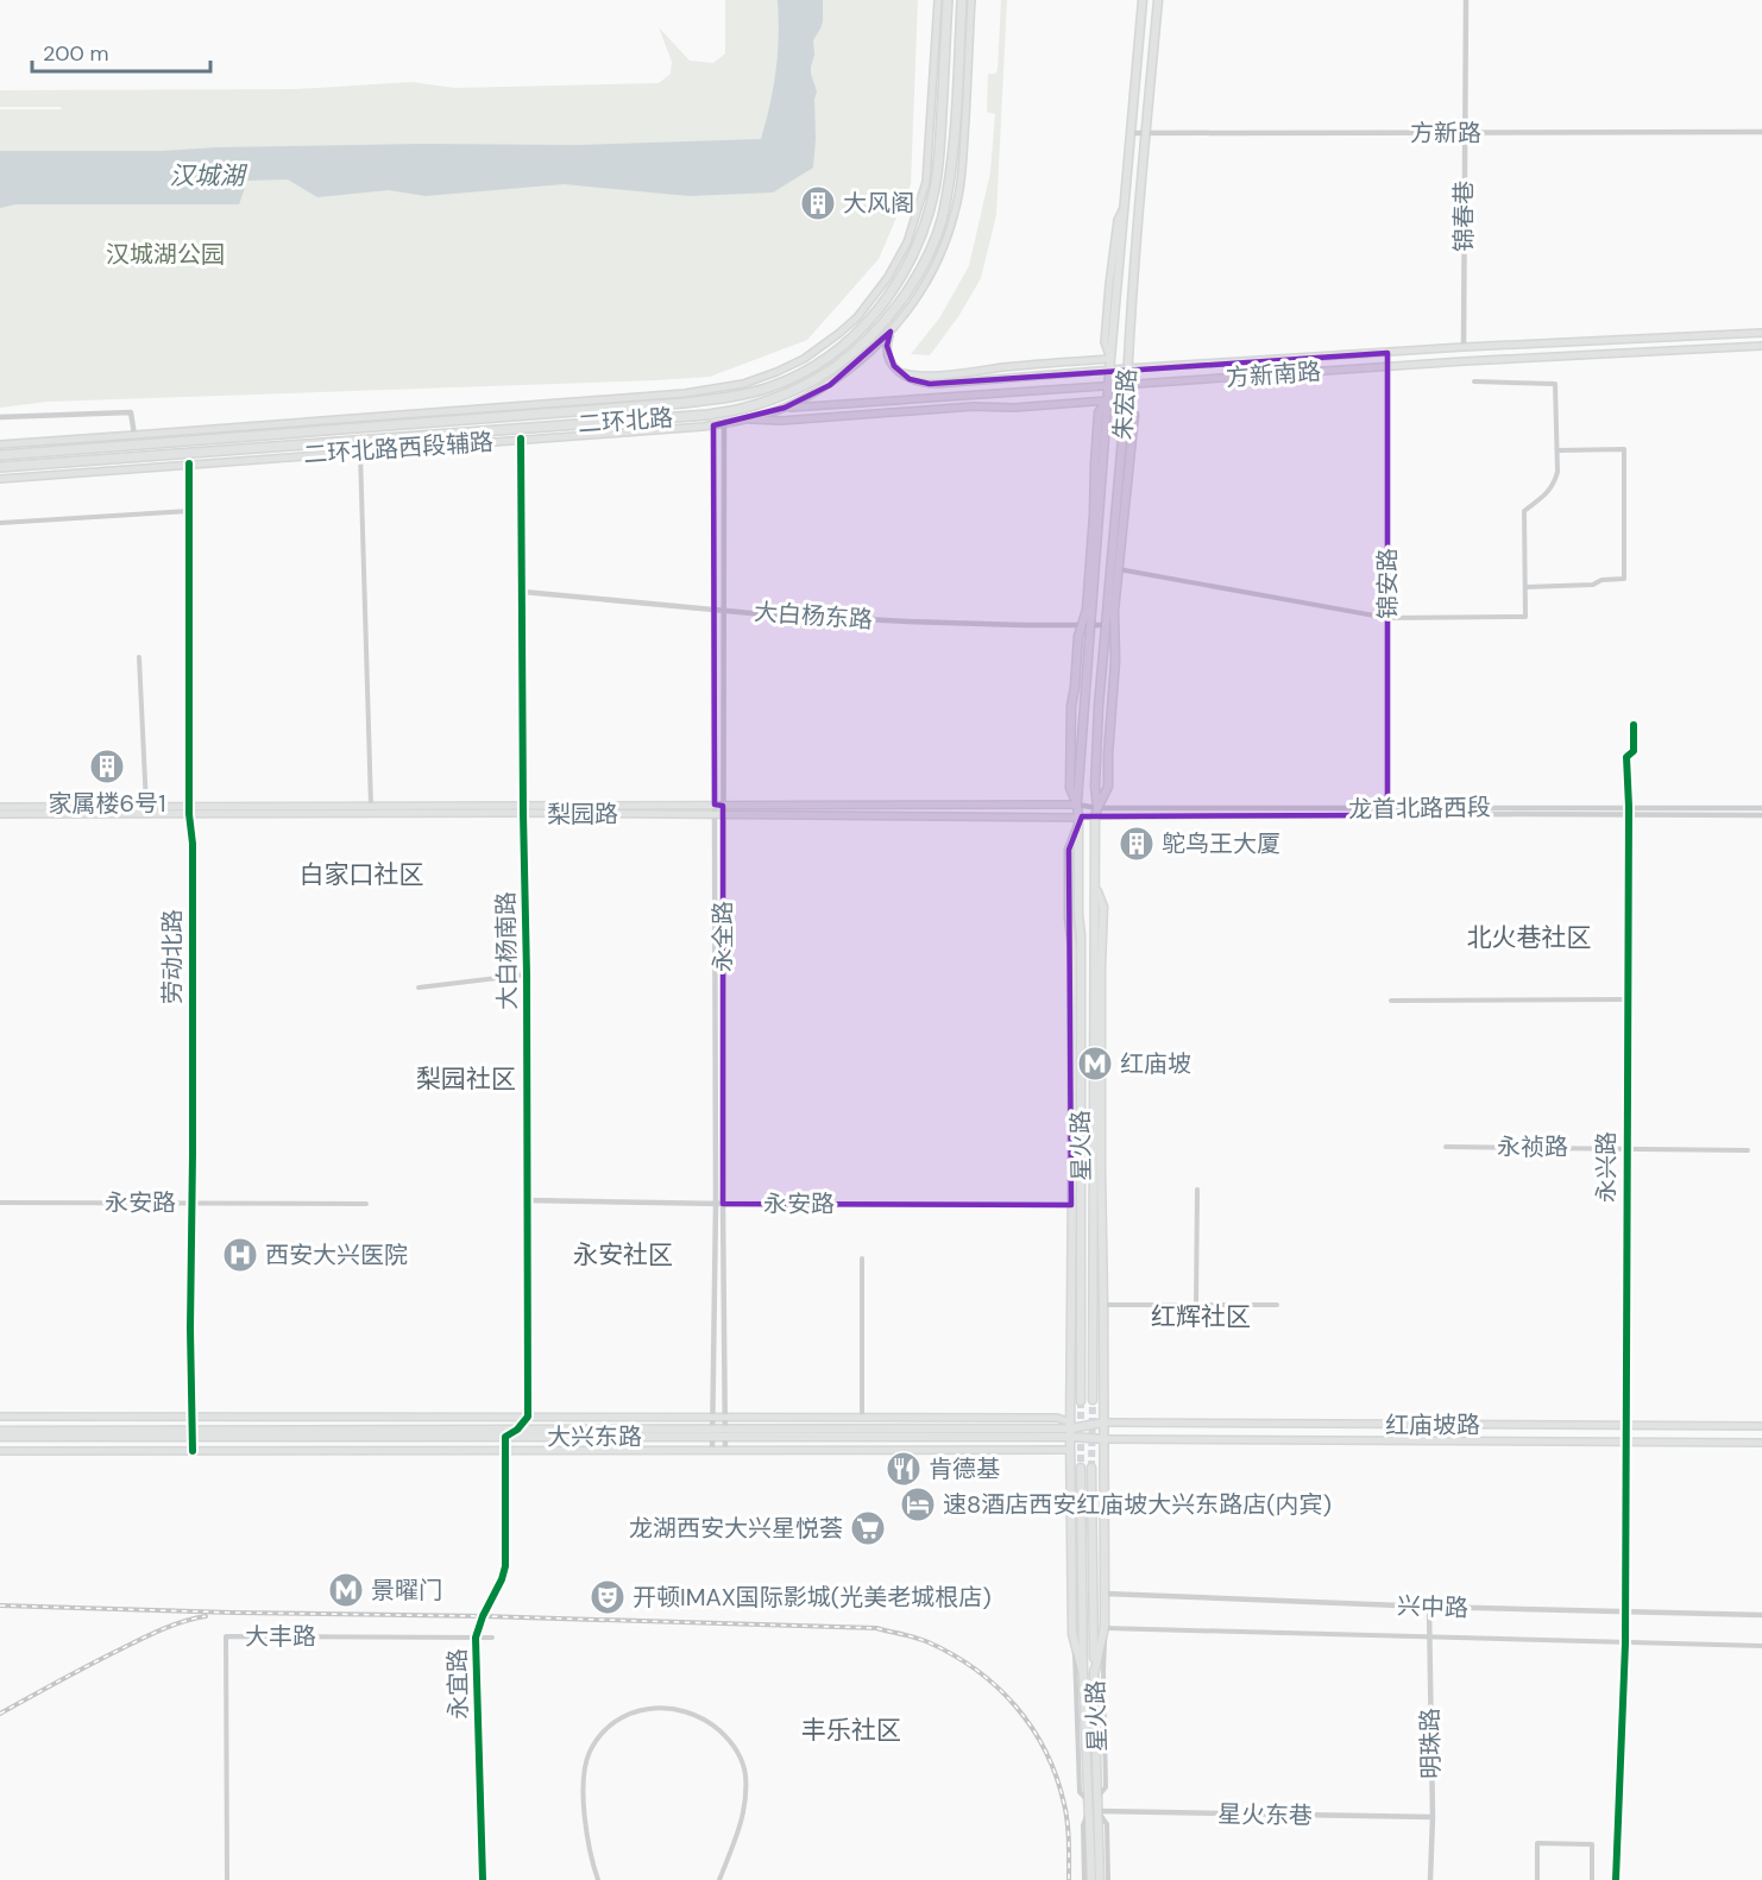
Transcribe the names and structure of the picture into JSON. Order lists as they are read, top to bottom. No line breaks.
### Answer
{"streets":{"highway":["二环北路"],"main road":["方新南路","朱宏路","二环北路西段辅路","梨园路","星火路","红庙坡路","大兴东路"],"street":["方新路","锦春巷","锦安路","大白杨东路","龙首北路西段","永全路","大白杨南路","劳动北路","永祯路","永兴路","永安路","兴中路","大丰路","永宜路","明珠路","星火东巷"]},"crossings":[["方新路","锦春巷"],["方新路","朱宏路"],["锦春巷","方新南路"],["方新南路","朱宏路"],["方新南路","二环北路西段辅路"],["方新南路","锦安路"],["朱宏路","大白杨东路"],["朱宏路","龙首北路西段"],["朱宏路","梨园路"],["朱宏路","星火路"],["二环北路西段辅路","永全路"],["二环北路西段辅路","大白杨南路"],["二环北路西段辅路","劳动北路"],["锦安路","龙首北路西段"],["大白杨东路","永全路"],["大白杨东路","大白杨南路"],["龙首北路西段","梨园路"],["龙首北路西段","星火路"],["龙首北路西段","永兴路"],["梨园路","永全路"],["梨园路","大白杨南路"],["梨园路","劳动北路"],["梨园路","星火路"],["永全路","永安路"],["永全路","大兴东路"],["大白杨南路","永安路"],["劳动北路","永安路"],["劳动北路","大兴东路"],["星火路","星火东巷"],["永祯路","永兴路"],["永兴路","红庙坡路"],["永兴路","兴中路"],["红庙坡路","大兴东路"],["兴中路","明珠路"],["大丰路","永宜路"],["明珠路","星火东巷"]],"districts":["白家口社区","北火巷社区","梨园社区","永安社区","红辉社区","丰乐社区"],"water":["汉城湖"],"parks":["汉城湖公园"],"places":{"building":["大风阁","家属楼6号1","鸵鸟王大厦"],"metro station":["红庙坡","景曜门"],"hospital":["西安大兴医院"],"restaurant":["肯德基"],"hotel":["速8酒店西安红庙坡大兴东路店(内宾)"],"supermarket":["龙湖西安大兴星悦荟"],"theatre":["开顿IMAX国际影城(光美老城根店)"]},"scale_bar":"200 m"}
